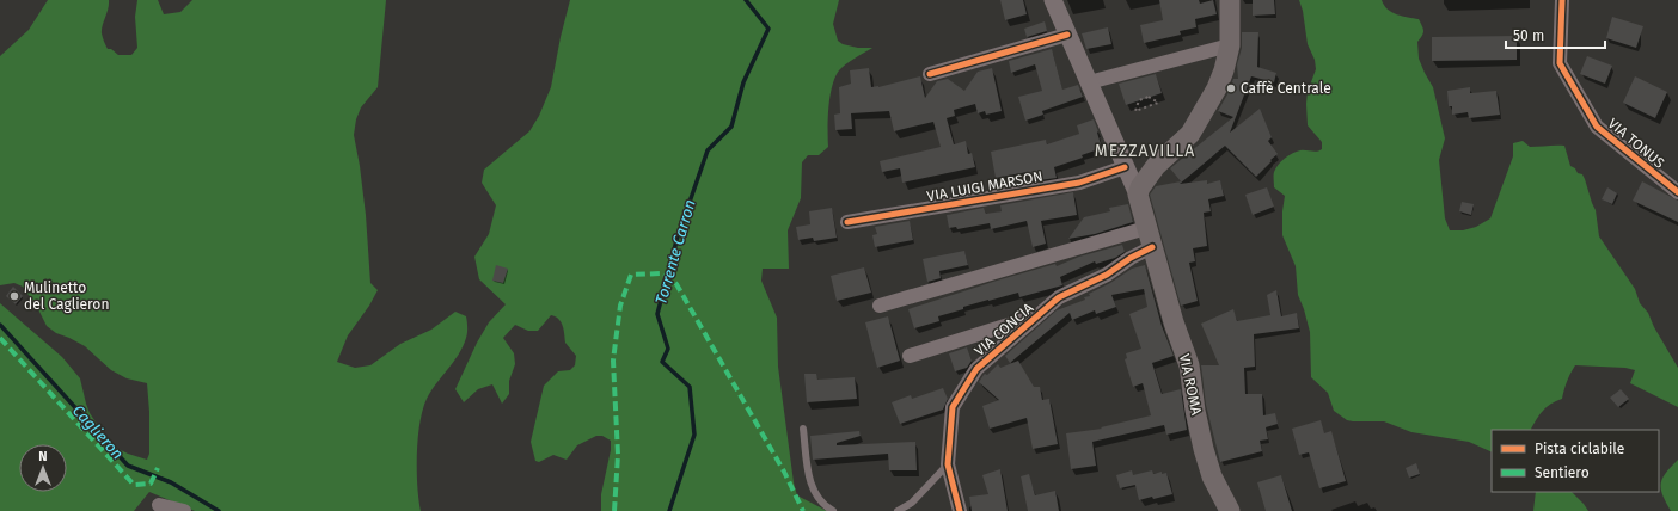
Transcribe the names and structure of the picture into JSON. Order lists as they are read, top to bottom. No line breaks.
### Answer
{"streets":{"main road":["VIA ROMA"],"street":["VIA TONUS","VIA LUIGI MARSON","VIA CONCIA"]},"crossings":[["VIA CONCIA","VIA ROMA"]],"districts":["MEZZAVILLA"],"water":["Torrente Carron","Caglieron"],"places":["Caffè Centrale","Mulinetto del Caglieron"],"legend":["Pista ciclabile","Sentiero"],"scale_bar":"50 m","north":"top"}
